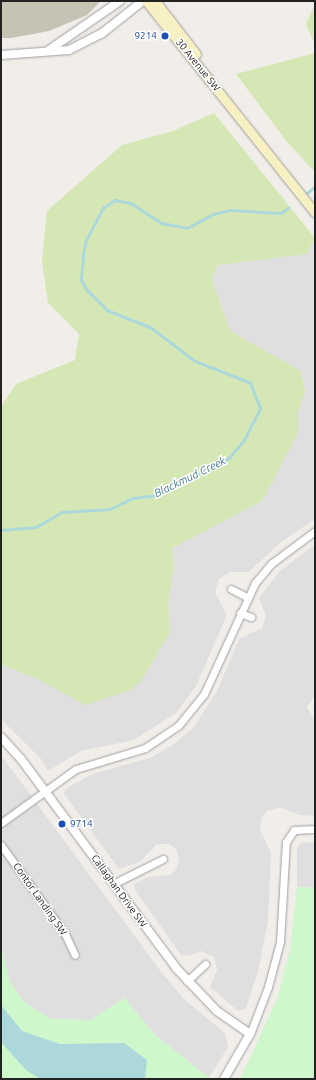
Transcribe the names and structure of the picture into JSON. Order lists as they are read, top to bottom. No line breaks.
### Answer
{"streets":{"main road":["30 Avenue SW"],"street":["Callaghan Drive SW","Contor Landing SW"]},"water":["Blackmud Creek"],"places":["9214","9714"]}
